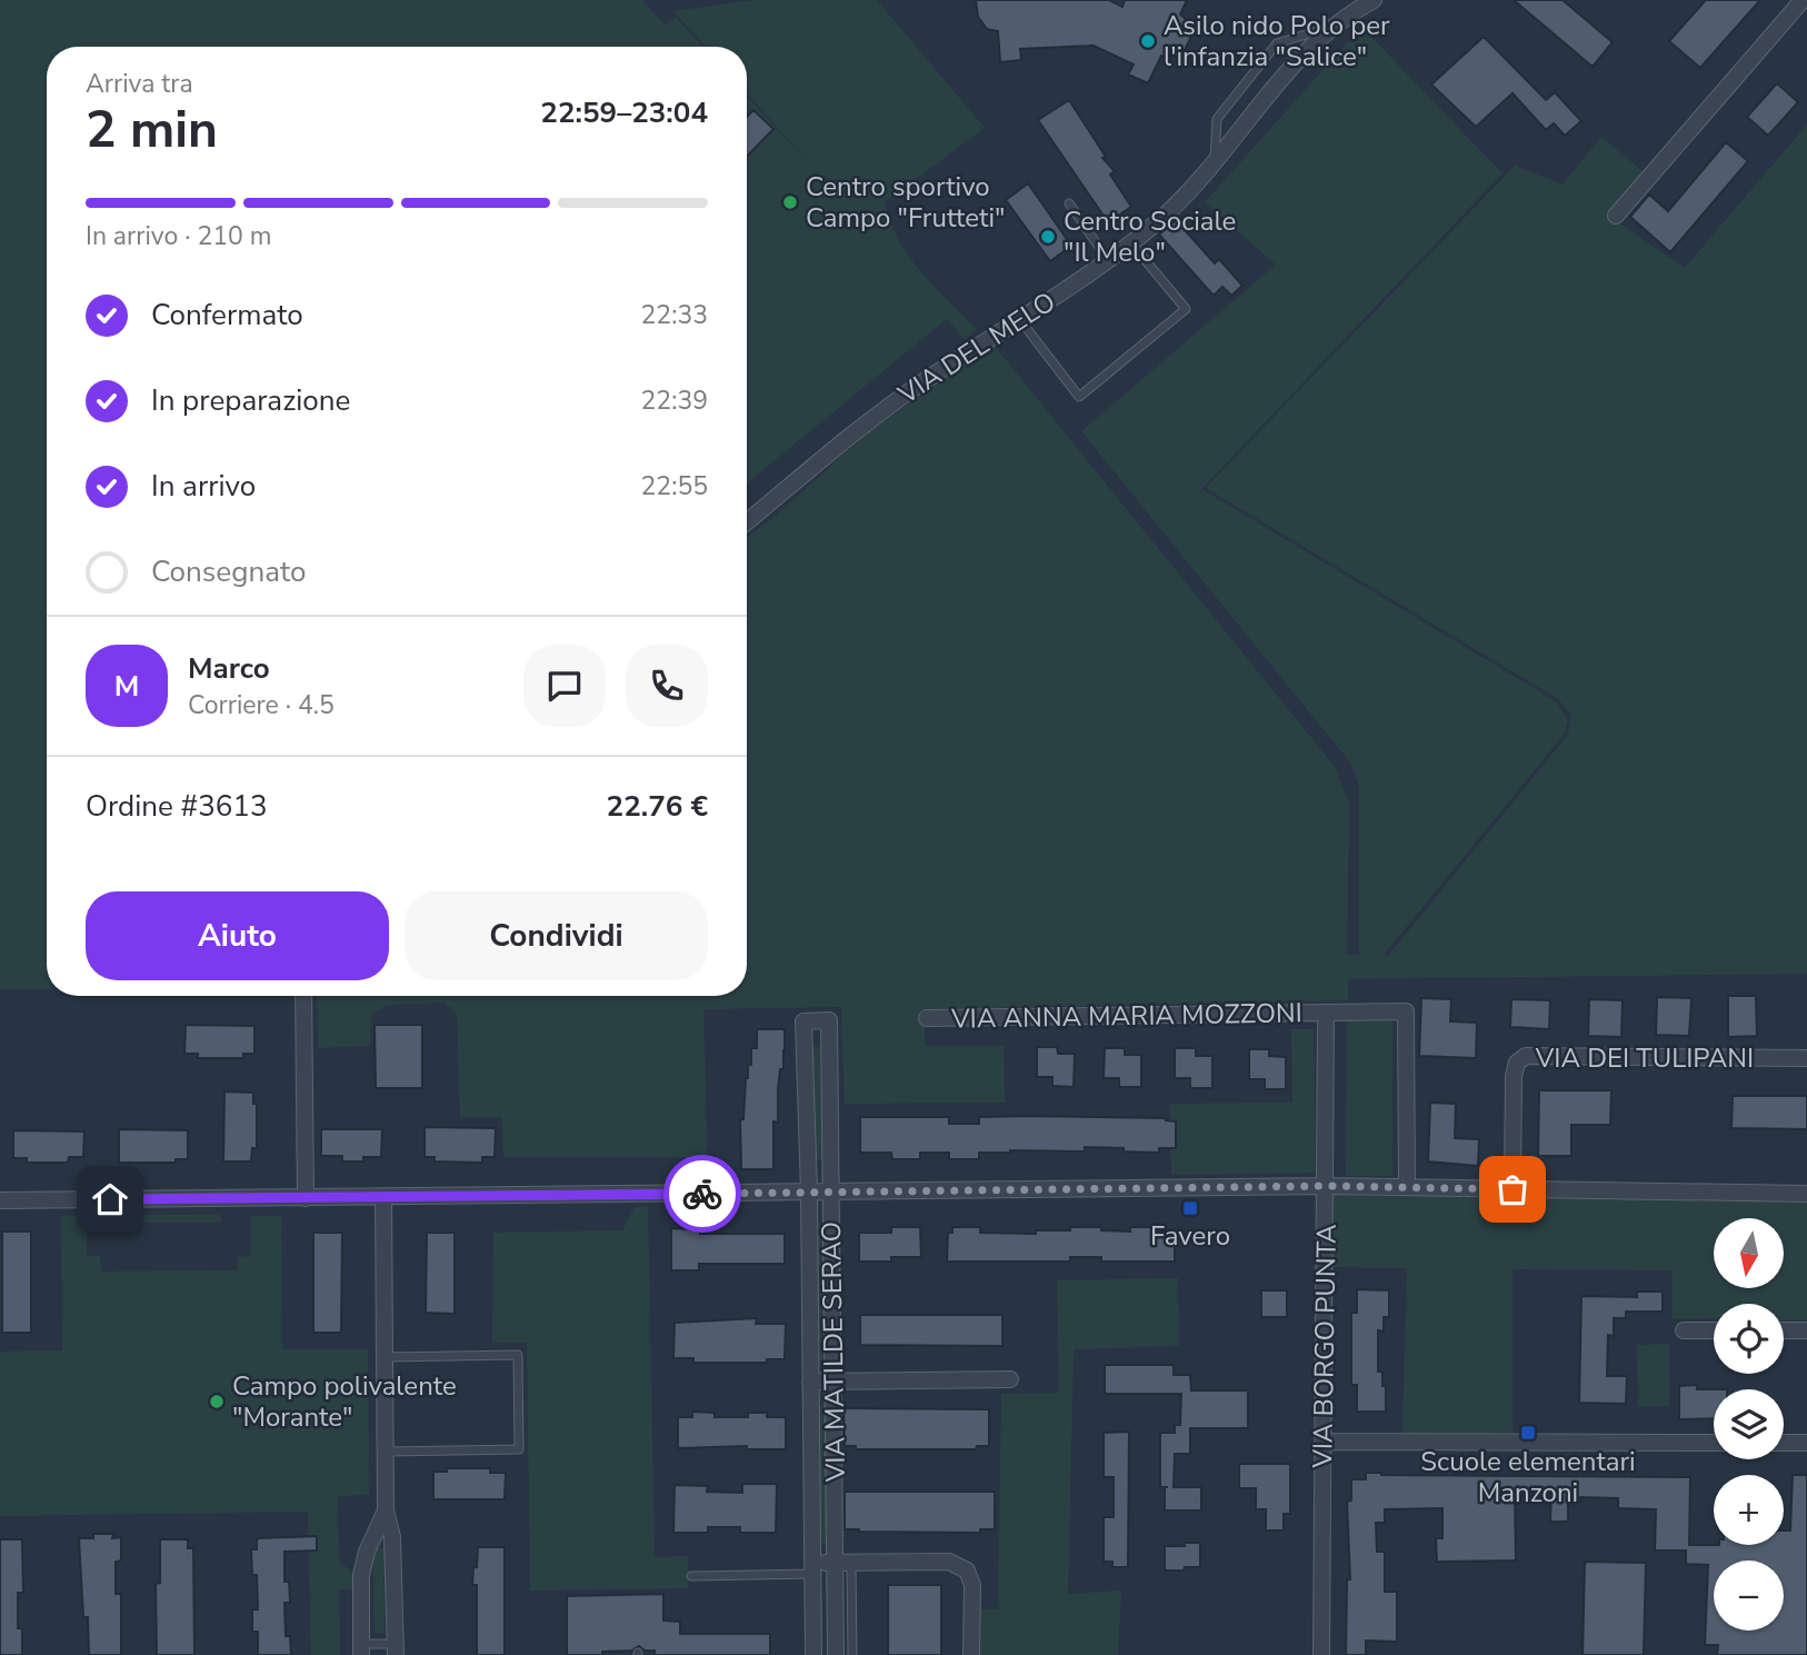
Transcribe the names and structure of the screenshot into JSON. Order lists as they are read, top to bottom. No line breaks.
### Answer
{"streets":{"street":["VIA DEL MELO","VIA ANNA MARIA MOZZONI","VIA DEI TULIPANI","VIA BORGO PUNTA","VIA MATILDE SERAO"]},"crossings":[["VIA ANNA MARIA MOZZONI","VIA BORGO PUNTA"]],"places":{"other":["Asilo nido Polo per l'infanzia \"Salice\"","Centro sportivo Campo \"Frutteti\"","Centro Sociale \"Il Melo\"","Campo polivalente \"Morante\""],"transit":["Favero","Scuole elementari Manzoni"]},"north":"bottom","page":{"heading":["2 min","Arriva tra","22:59–23:04"],"panel":["Marco","Corriere · 4.5","Ordine #3613","22.76 €"],"bar":"In arrivo · 210 m","list":[["Confermato","22:33"],["In preparazione","22:39"],["In arrivo","22:55"],"Consegnato"],"round":"M","buttons":["Aiuto","Condividi"],"map_buttons":["+","−"]}}
